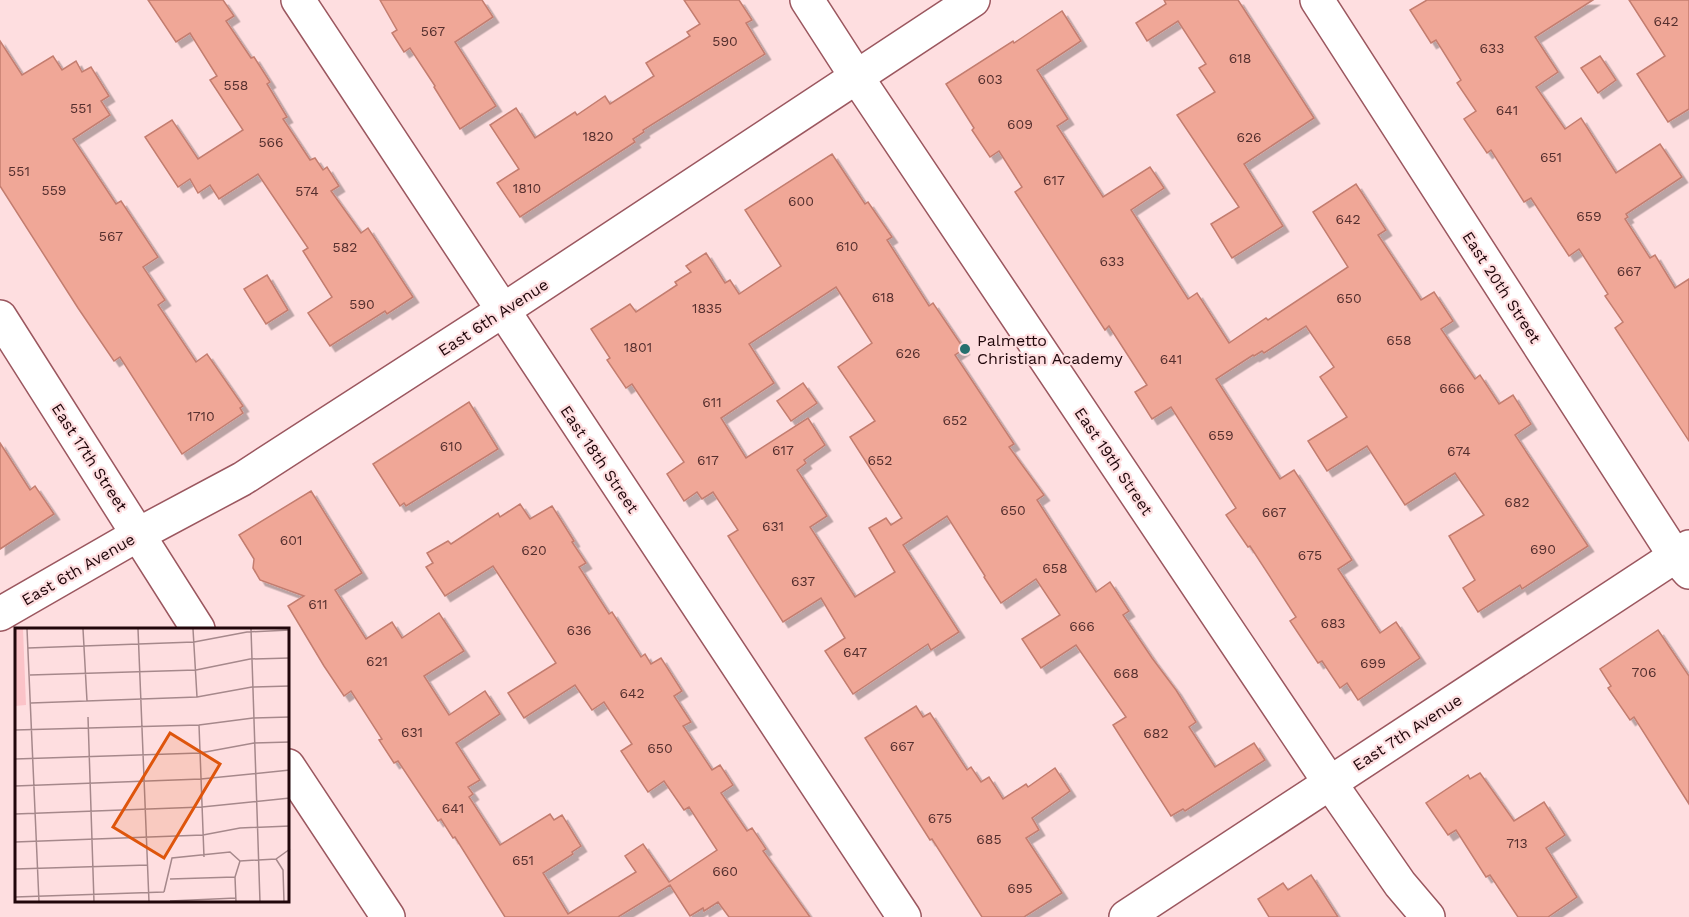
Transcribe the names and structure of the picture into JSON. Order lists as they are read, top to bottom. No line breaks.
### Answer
{"streets":{"street":["East 20th Street","East 6th Avenue","East 17th Street","East 18th Street","East 19th Street","East 7th Avenue"]},"crossings":[["East 20th Street","East 7th Avenue"],["East 6th Avenue","East 17th Street"],["East 6th Avenue","East 18th Street"],["East 6th Avenue","East 19th Street"],["East 19th Street","East 7th Avenue"]],"places":["Palmetto Christian Academy"],"house_numbers":["642","567","590","633","618","603","558","551","641","609","1820","626","566","651","551","617","1810","559","574","600","659","642","567","610","582","633","667","618","650","590","1835","658","1801","626","641","666","611","1710","652","659","610","617","674","617","652","682","650","667","631","601","690","620","675","658","637","611","683","666","636","647","621","699","706","668","642","631","682","667","650","641","675","685","713","651","660","695"]}
